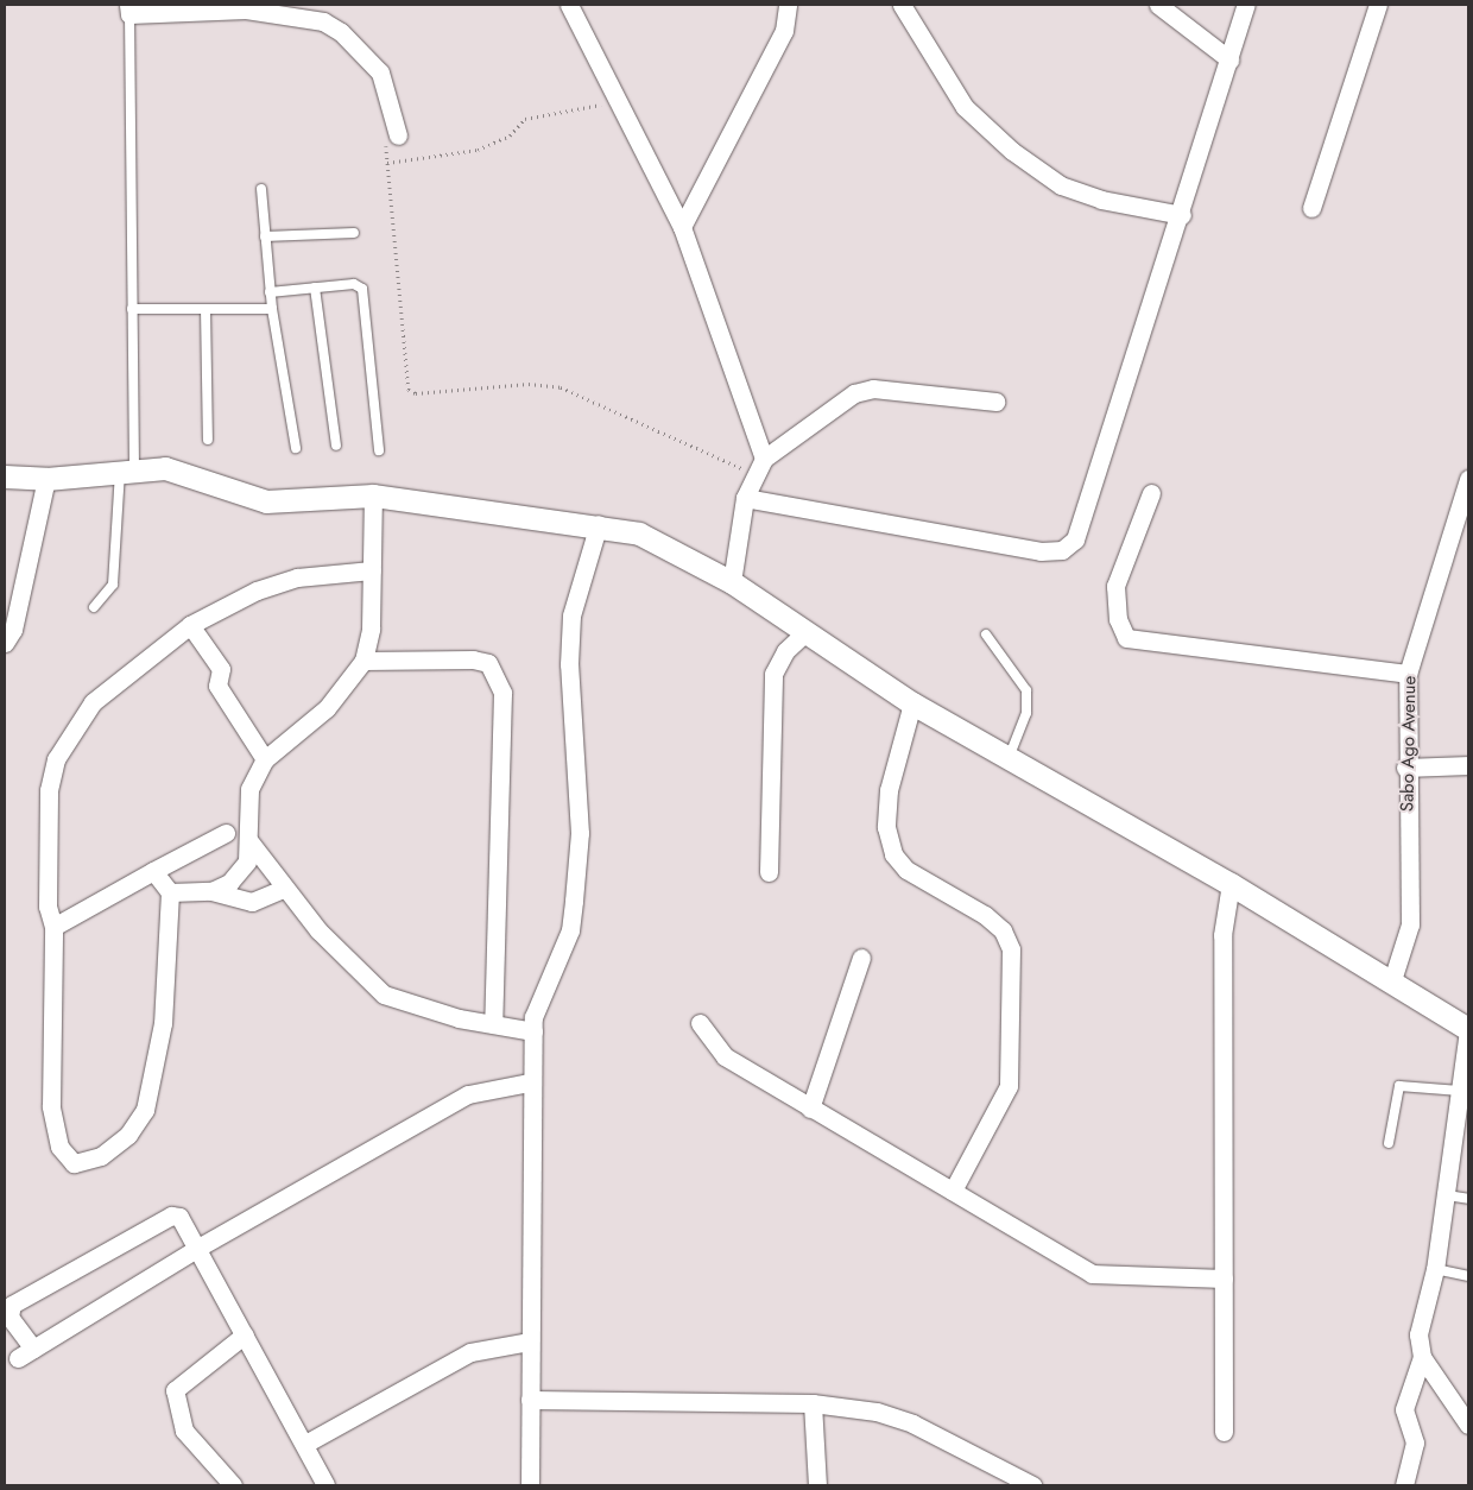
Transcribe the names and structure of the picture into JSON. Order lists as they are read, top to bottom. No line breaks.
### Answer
{"streets":{"street":["Sabo Ago Avenue"]}}
